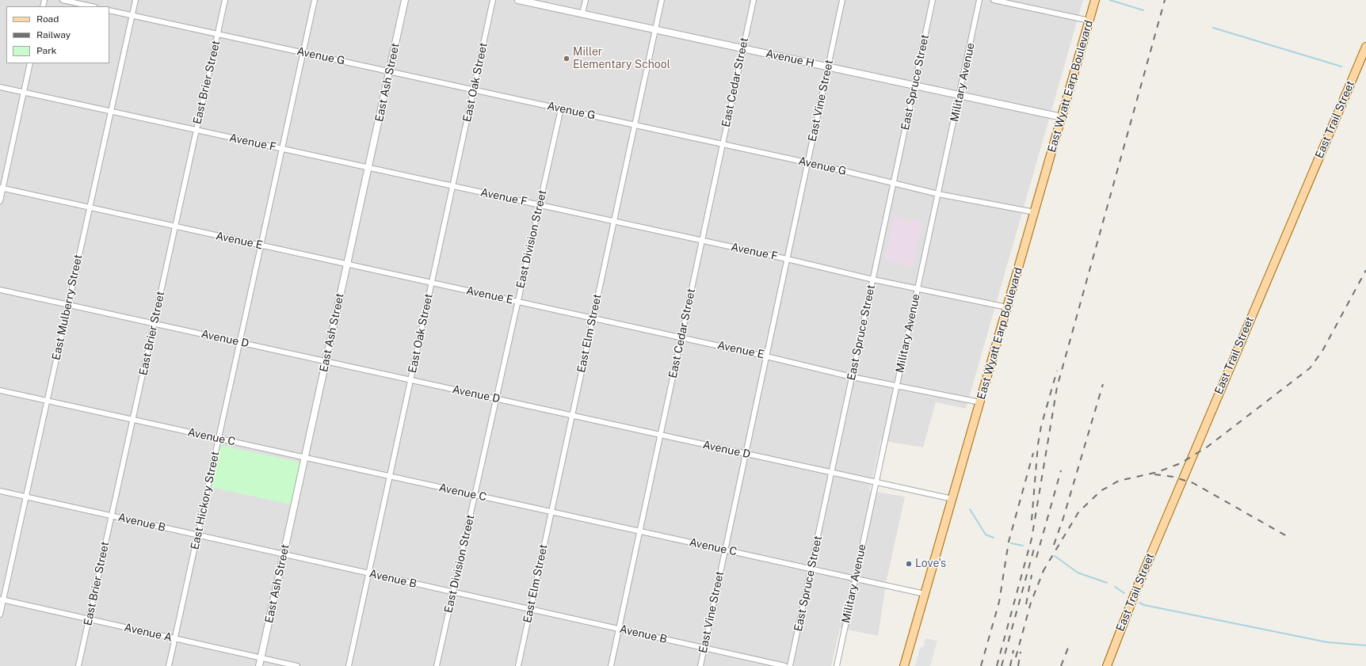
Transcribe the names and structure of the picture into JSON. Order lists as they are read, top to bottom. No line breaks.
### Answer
{"streets":{"main road":["East Wyatt Earp Boulevard","East Trail Street"],"street":["Avenue G","Avenue H","East Brier Street","East Ash Street","East Oak Street","East Cedar Street","East Spruce Street","Military Avenue","East Vine Street","Avenue F","East Division Street","Avenue E","East Mulberry Street","East Elm Street","Avenue D","Avenue C","East Hickory Street","Avenue B","Avenue A"]},"crossings":[["Avenue G","East Brier Street"],["Avenue G","East Ash Street"],["Avenue G","East Oak Street"],["Avenue G","East Cedar Street"],["Avenue G","East Spruce Street"],["Avenue G","Military Avenue"],["Avenue G","East Wyatt Earp Boulevard"],["Avenue G","East Vine Street"],["Avenue G","East Division Street"],["Avenue G","East Mulberry Street"],["Avenue G","East Elm Street"],["Avenue G","East Hickory Street"],["Avenue H","East Cedar Street"],["Avenue H","East Spruce Street"],["Avenue H","Military Avenue"],["Avenue H","East Wyatt Earp Boulevard"],["Avenue H","East Vine Street"],["Avenue H","East Elm Street"],["East Brier Street","Avenue F"],["East Brier Street","Avenue E"],["East Brier Street","Avenue D"],["East Brier Street","Avenue C"],["East Brier Street","Avenue B"],["East Brier Street","Avenue A"],["East Ash Street","Avenue F"],["East Ash Street","Avenue E"],["East Ash Street","Avenue D"],["East Ash Street","Avenue C"],["East Ash Street","Avenue B"],["East Ash Street","Avenue A"],["East Oak Street","Avenue F"],["East Oak Street","Avenue E"],["East Oak Street","Avenue D"],["East Oak Street","Avenue C"],["East Oak Street","Avenue B"],["East Cedar Street","Avenue F"],["East Cedar Street","Avenue E"],["East Cedar Street","Avenue D"],["East Cedar Street","Avenue C"],["East Cedar Street","Avenue B"],["East Spruce Street","Avenue F"],["East Spruce Street","Avenue E"],["East Spruce Street","Avenue D"],["East Spruce Street","Avenue C"],["Military Avenue","Avenue F"],["Military Avenue","Avenue E"],["Military Avenue","Avenue D"],["Military Avenue","Avenue C"],["East Wyatt Earp Boulevard","Avenue F"],["East Wyatt Earp Boulevard","Avenue E"],["East Wyatt Earp Boulevard","Avenue D"],["East Wyatt Earp Boulevard","Avenue C"],["East Vine Street","Avenue F"],["East Vine Street","Avenue E"],["East Vine Street","Avenue D"],["East Vine Street","Avenue C"],["East Vine Street","Avenue B"],["Avenue F","East Division Street"],["Avenue F","East Mulberry Street"],["Avenue F","East Elm Street"],["Avenue F","East Hickory Street"],["East Division Street","Avenue E"],["East Division Street","Avenue D"],["East Division Street","Avenue C"],["East Division Street","Avenue B"],["Avenue E","East Mulberry Street"],["Avenue E","East Elm Street"],["Avenue E","East Hickory Street"],["East Mulberry Street","Avenue D"],["East Mulberry Street","Avenue C"],["East Mulberry Street","Avenue B"],["East Mulberry Street","Avenue A"],["East Elm Street","Avenue D"],["East Elm Street","Avenue C"],["East Elm Street","Avenue B"],["Avenue D","East Hickory Street"],["Avenue C","East Hickory Street"],["East Hickory Street","Avenue B"],["East Hickory Street","Avenue A"]],"places":["Miller Elementary School","Love's"],"legend":["Road","Railway","Park"]}
